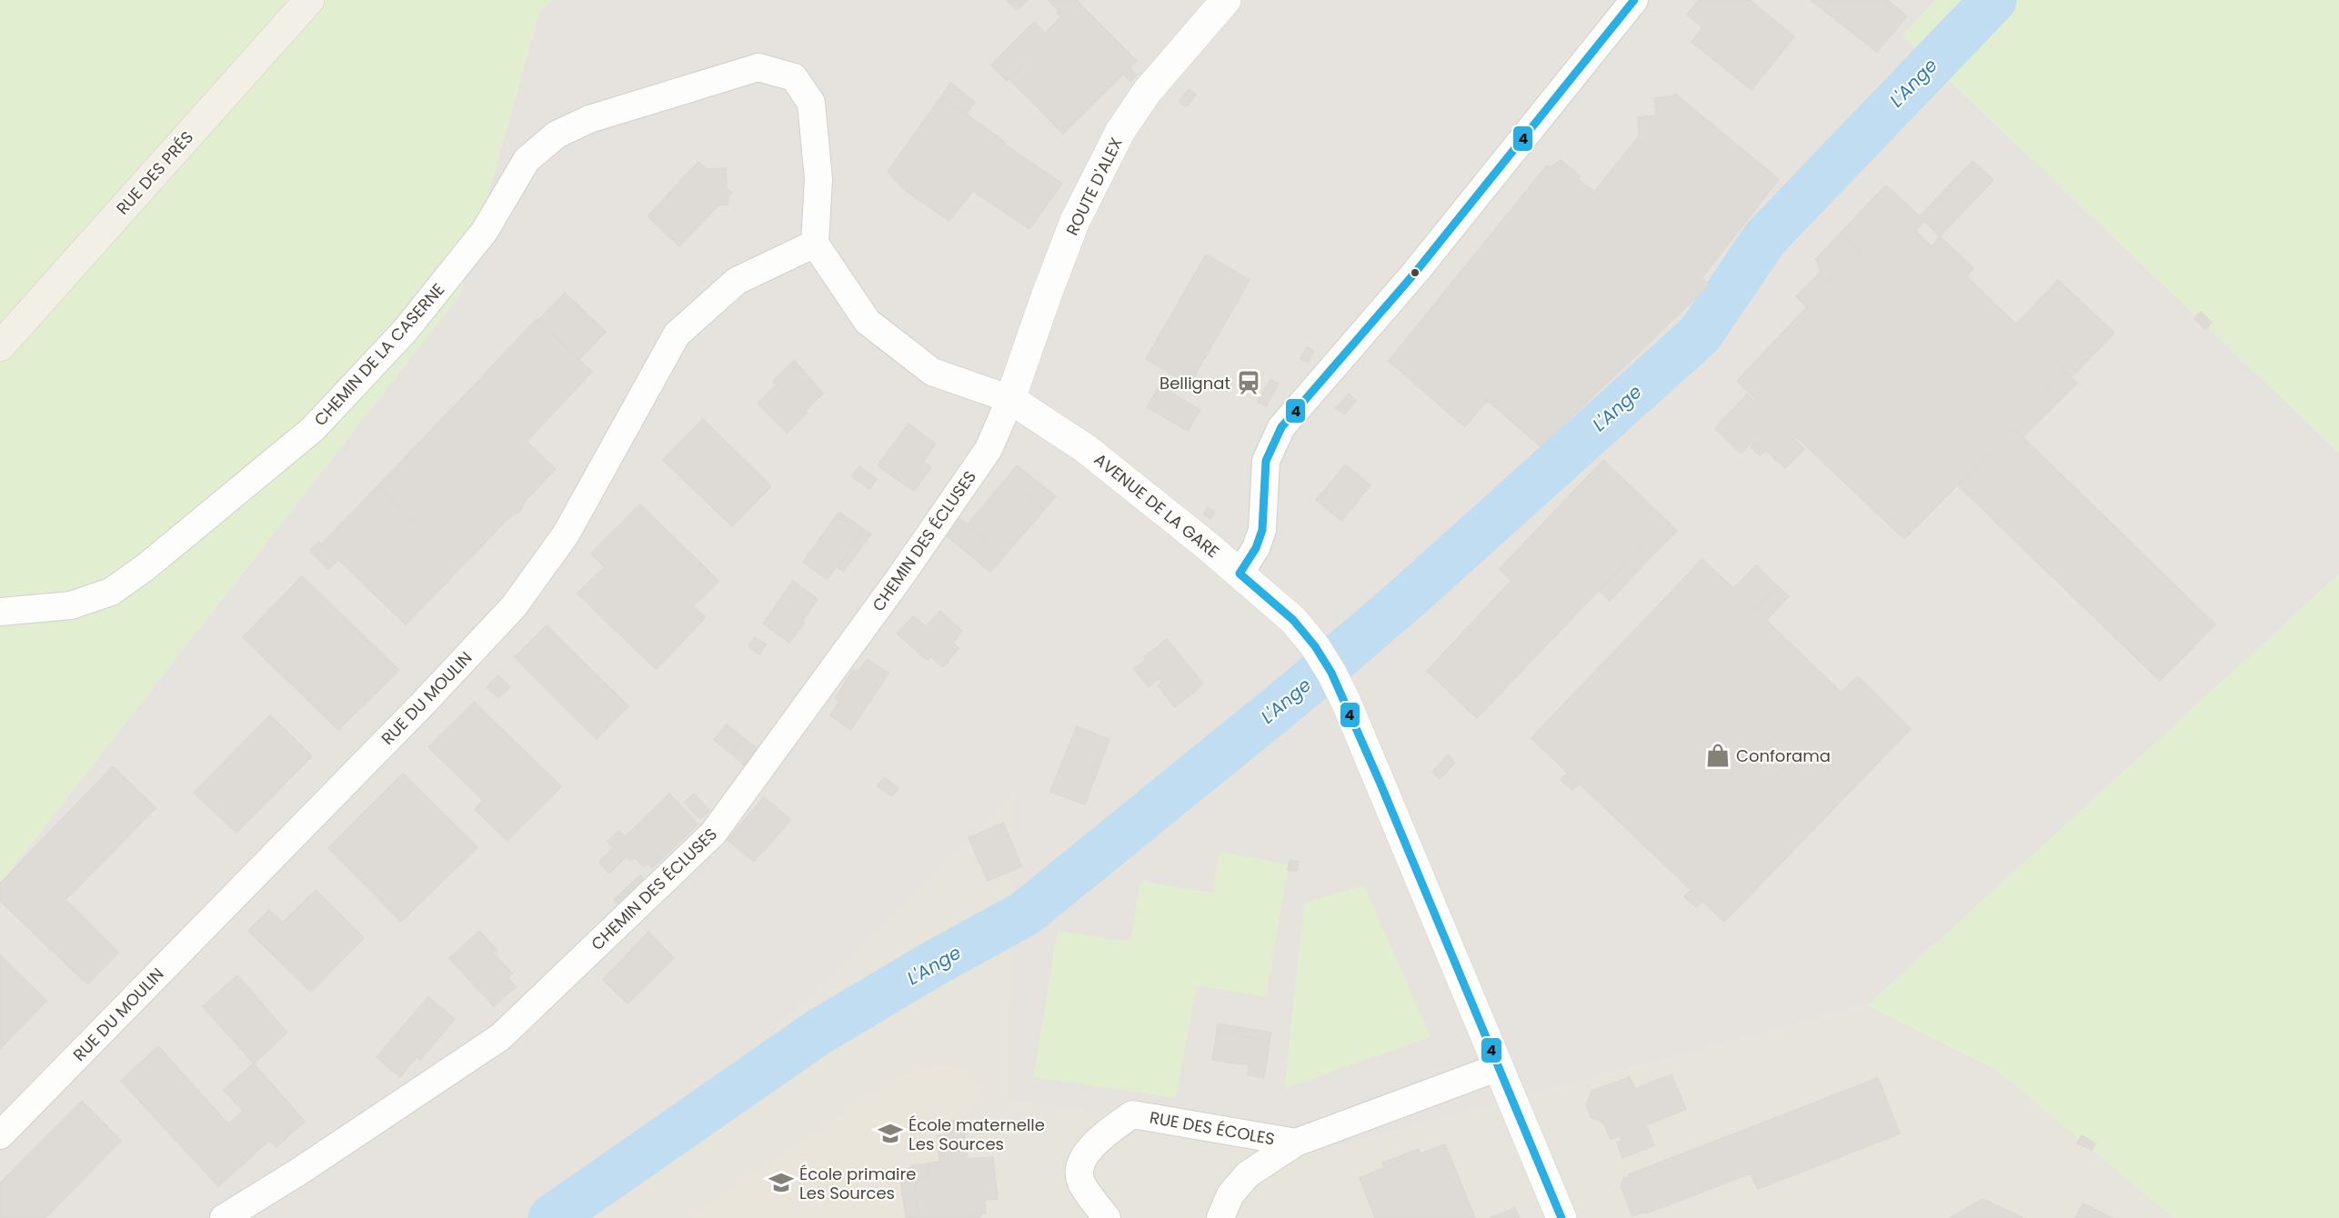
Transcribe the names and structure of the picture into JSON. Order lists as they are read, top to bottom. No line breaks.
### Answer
{"streets":{"main road":["RUE DES PRÉS"],"street":["ROUTE D'ALEX","CHEMIN DE LA CASERNE","AVENUE DE LA GARE","CHEMIN DES ÉCLUSES","RUE DU MOULIN","RUE DES ÉCOLES"]},"crossings":[["ROUTE D'ALEX","AVENUE DE LA GARE"],["ROUTE D'ALEX","CHEMIN DES ÉCLUSES"],["CHEMIN DE LA CASERNE","RUE DU MOULIN"],["AVENUE DE LA GARE","CHEMIN DES ÉCLUSES"],["AVENUE DE LA GARE","RUE DES ÉCOLES"]],"water":["L'Ange"],"places":{"station":["Bellignat"],"shop":["Conforama"],"school or university":["École maternelle Les Sources","École primaire Les Sources"]},"lines":["transit line 4"]}
